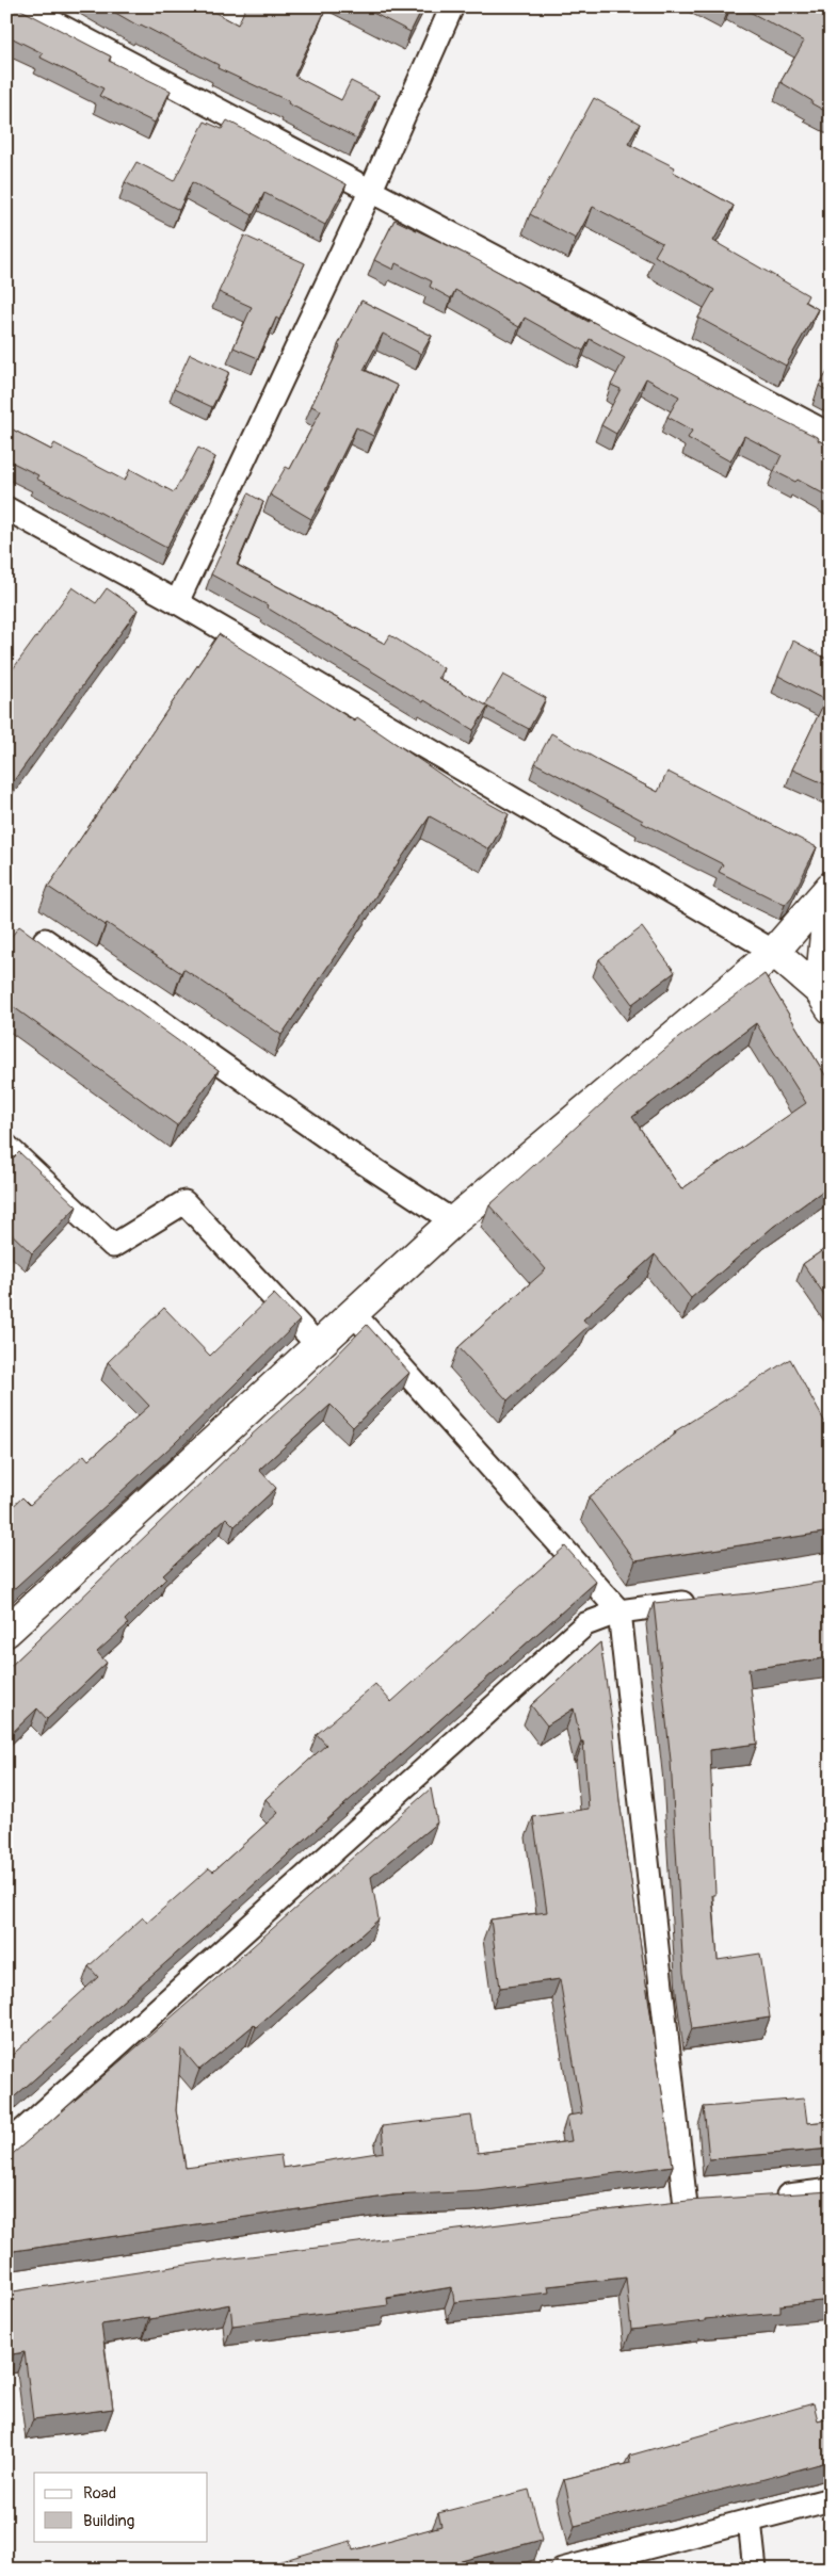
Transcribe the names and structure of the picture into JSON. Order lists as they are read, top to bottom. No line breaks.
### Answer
{"legend":["Road","Building"]}
